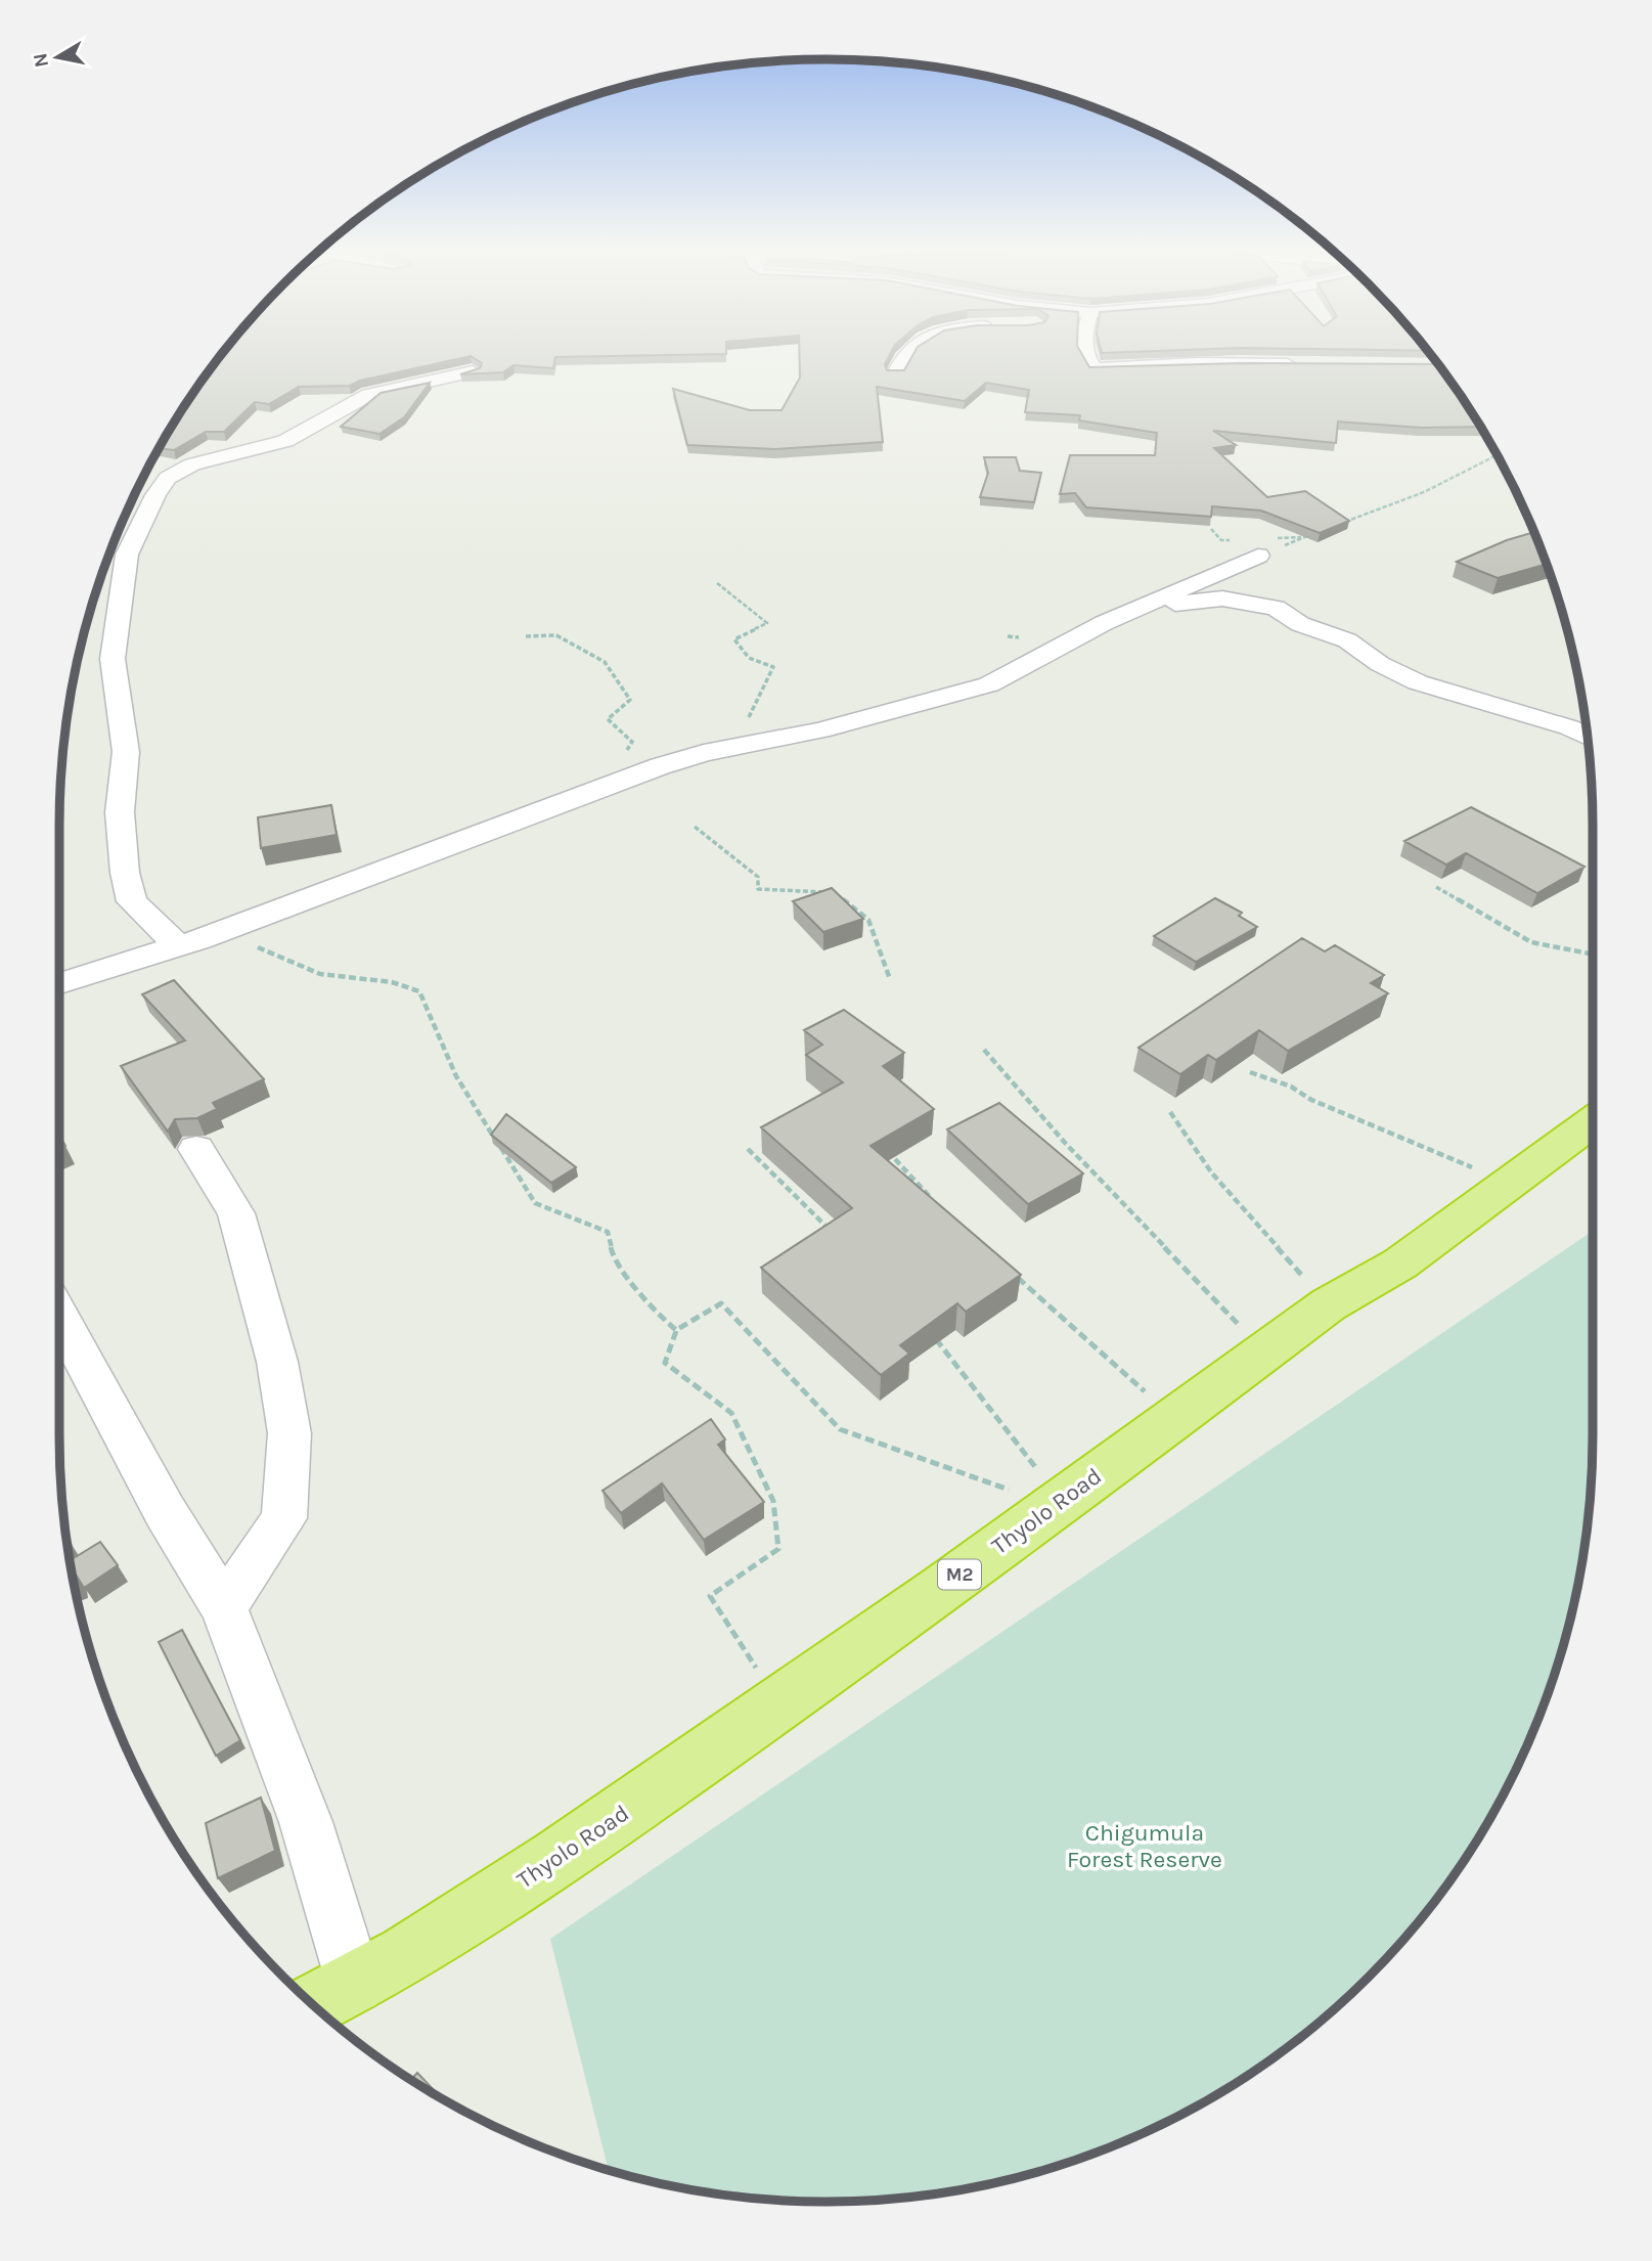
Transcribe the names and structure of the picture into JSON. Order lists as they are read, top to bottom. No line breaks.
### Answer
{"streets":{"highway":["Thyolo Road","M2"]},"parks":["Chigumula Forest Reserve"],"north":"left"}
